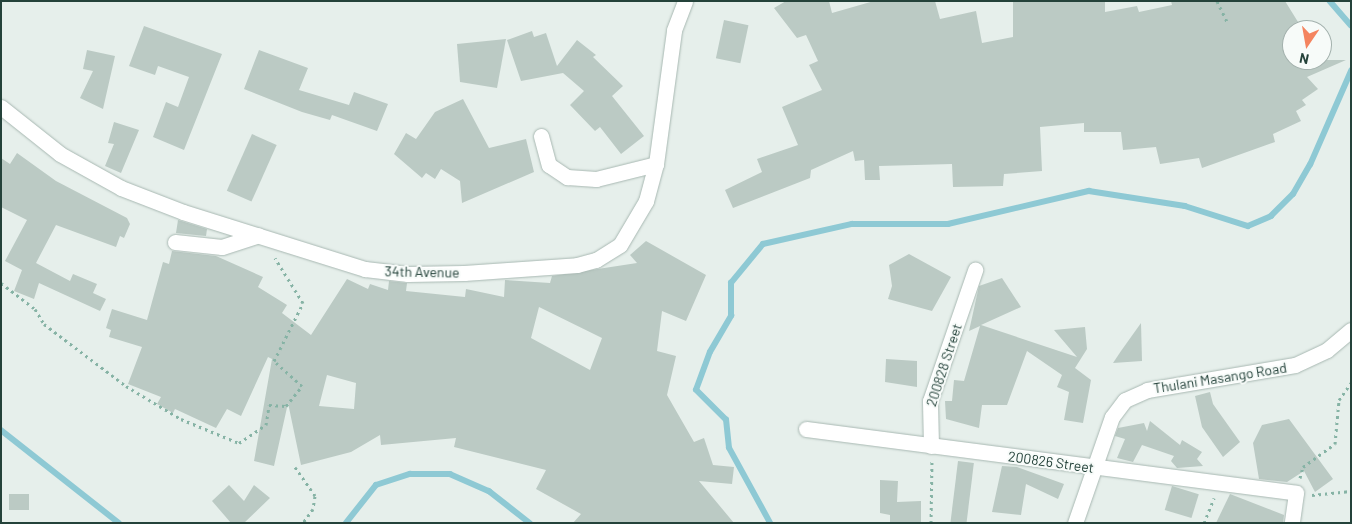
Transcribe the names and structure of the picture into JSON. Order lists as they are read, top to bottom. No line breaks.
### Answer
{"streets":{"street":["34th Avenue","200828 Street","Thulani Masango Road","200826 Street"]},"crossings":[["200828 Street","200826 Street"],["Thulani Masango Road","200826 Street"]],"north":"bottom"}
